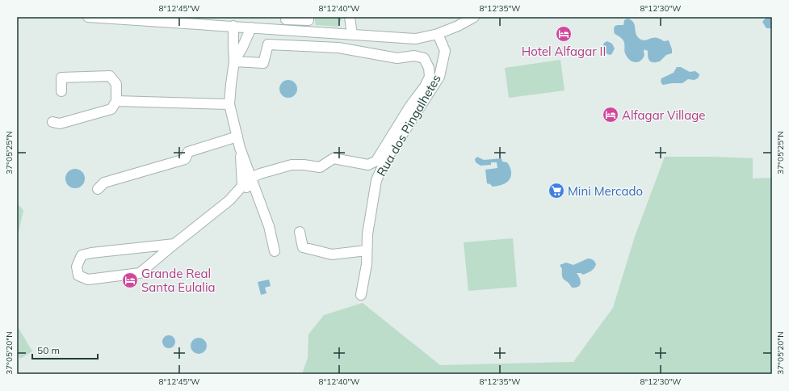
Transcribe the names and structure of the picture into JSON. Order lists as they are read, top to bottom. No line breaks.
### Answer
{"streets":{"street":["Rua dos Pingalhetes"]},"places":{"hotel":["Hotel Alfagar II","Alfagar Village","Grande Real Santa Eulalia"],"supermarket":["Mini Mercado"]},"scale_bar":"50 m","coordinates":["8°12'45\"W","8°12'40\"W","8°12'35\"W","8°12'30\"W","37°05'25\"N","37°05'20\"N"]}
